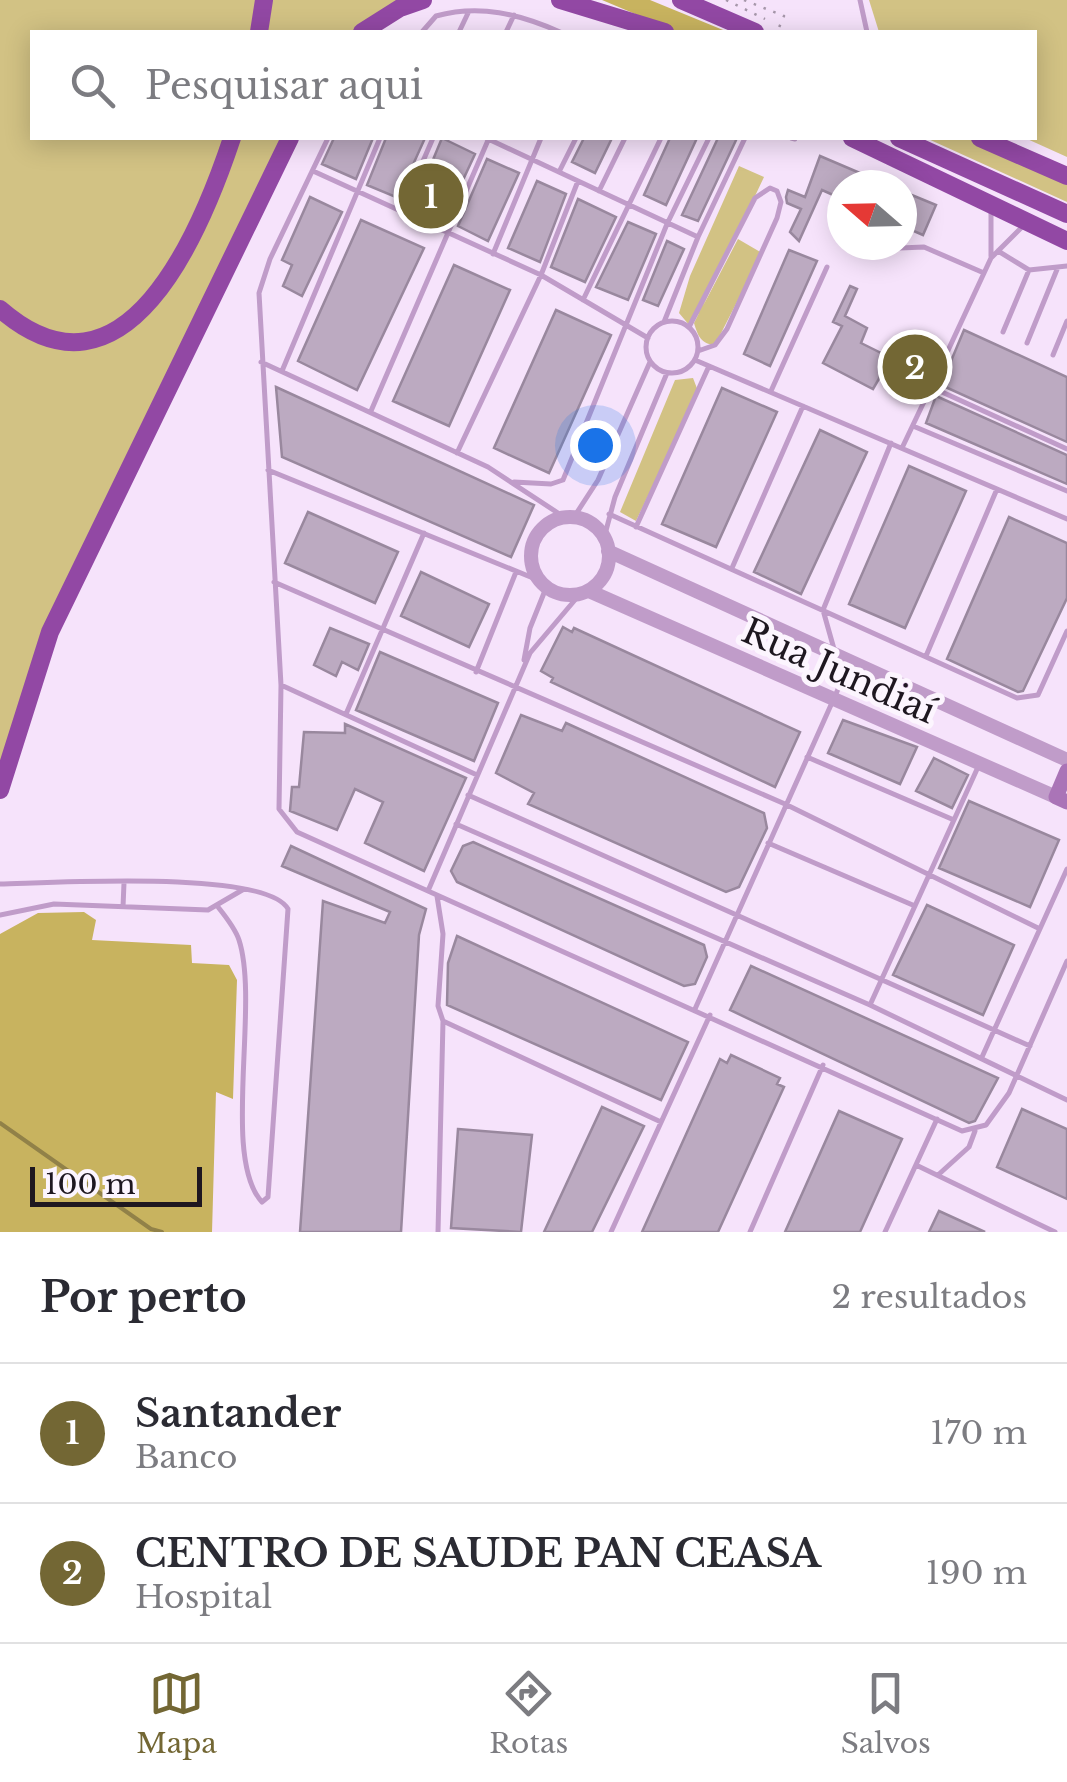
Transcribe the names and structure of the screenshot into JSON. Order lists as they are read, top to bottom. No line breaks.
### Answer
{"streets":{"street":["Rua Jundiaí"]},"scale_bar":"100 m","north":"left","page":{"search":"Pesquisar aqui","pins":["1","2"],"scale":"100 m","heading":["Por perto","2 resultados"],"list":[{"mark":"1","name":"Santander","note":"Banco","value":"170 m"},{"mark":"2","name":"CENTRO DE SAUDE PAN CEASA","note":"Hospital","value":"190 m"}],"nav":["Mapa","Rotas","Salvos"]}}
